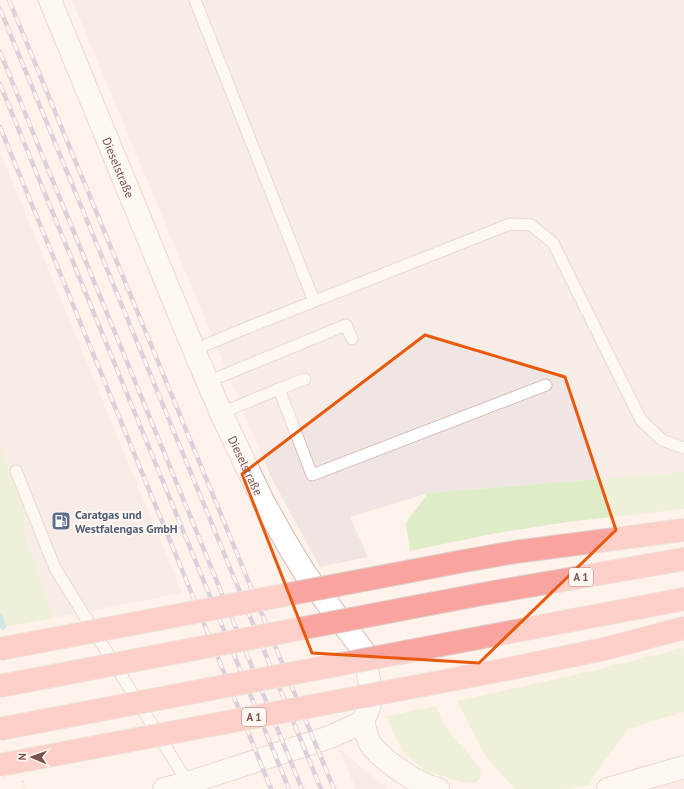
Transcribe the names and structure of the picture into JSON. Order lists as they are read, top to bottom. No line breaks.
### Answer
{"streets":{"highway":["A 1"],"street":["Dieselstraße"]},"places":{"fuel station":["Caratgas und Westfalengas GmbH"]},"north":"left"}
